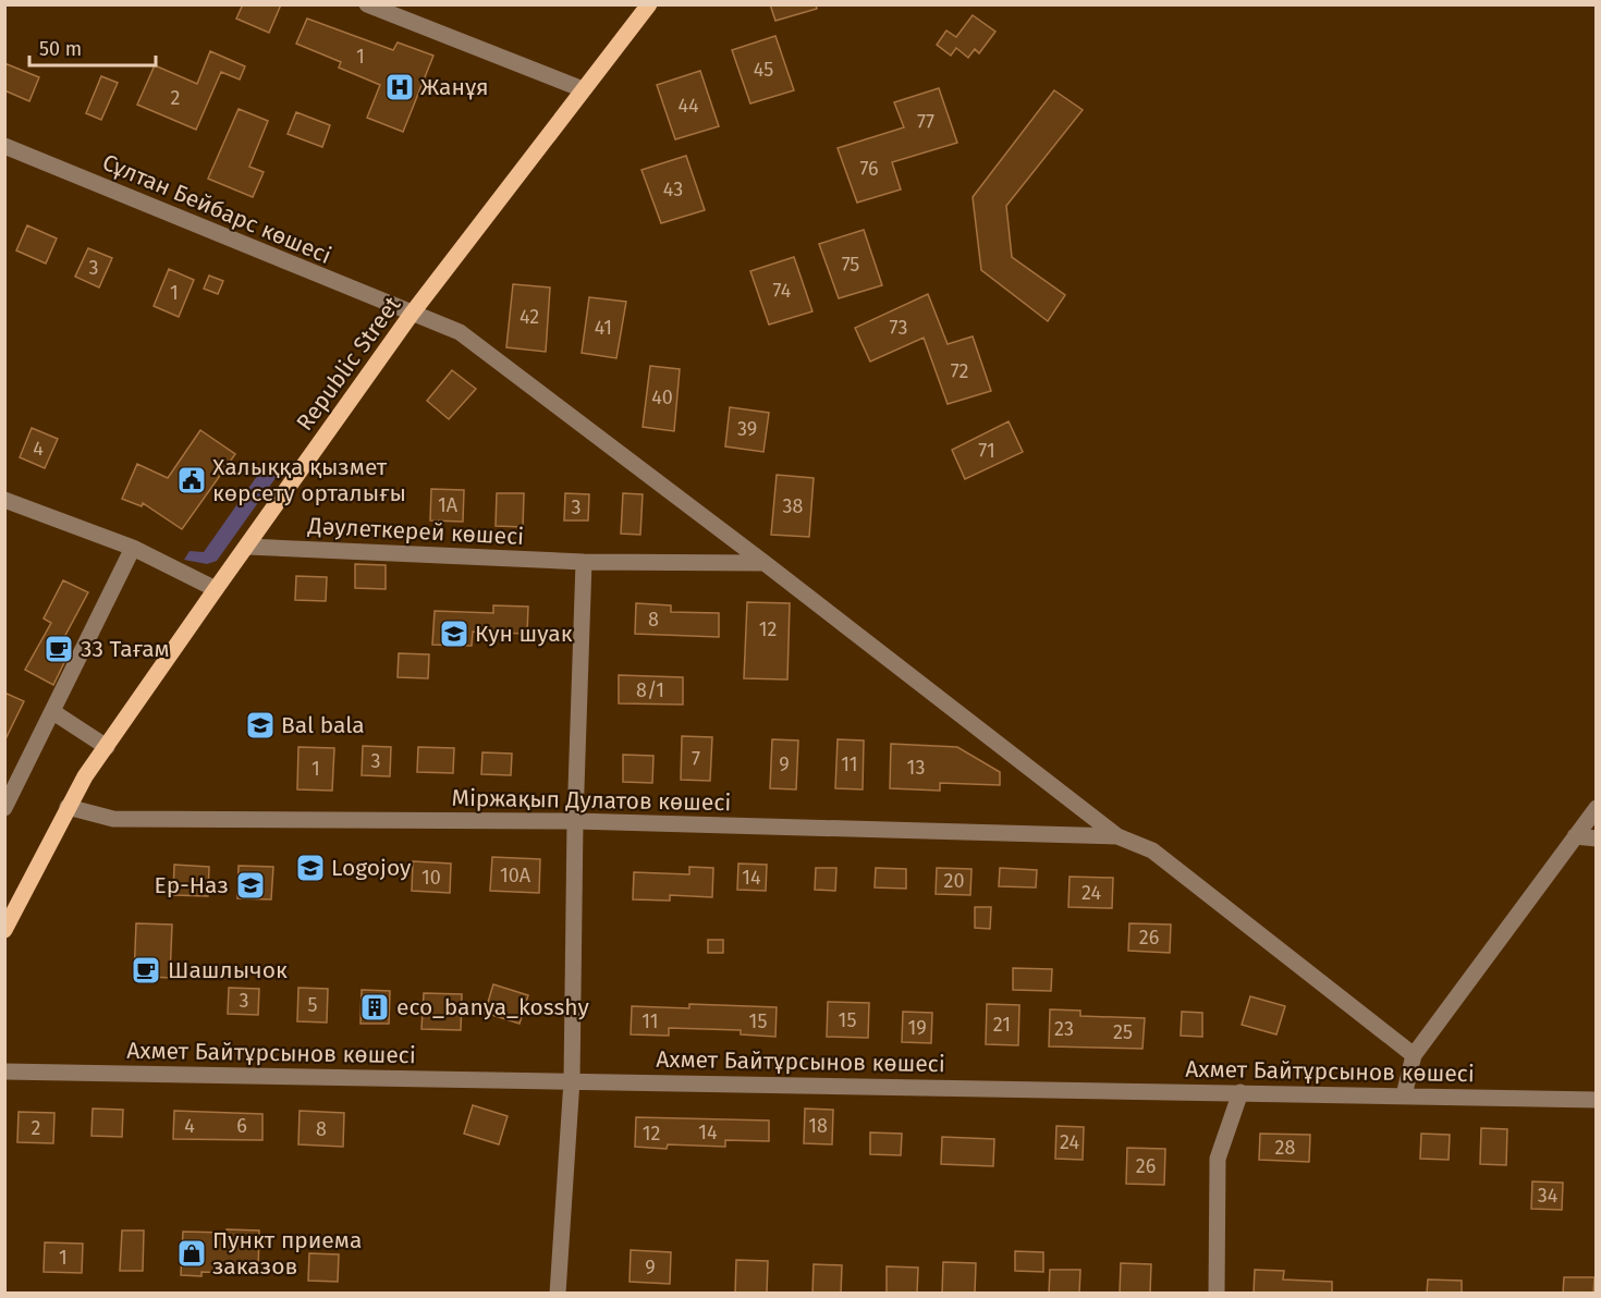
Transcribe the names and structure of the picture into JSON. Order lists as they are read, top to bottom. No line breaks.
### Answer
{"streets":{"main road":["Republic Street"],"street":["Сұлтан Бейбарс көшесі","Дәулеткерей көшесі","Міржақып Дулатов көшесі","Ахмет Байтұрсынов көшесі"]},"crossings":[["Сұлтан Бейбарс көшесі","Republic Street"],["Сұлтан Бейбарс көшесі","Дәулеткерей көшесі"],["Сұлтан Бейбарс көшесі","Міржақып Дулатов көшесі"],["Republic Street","Дәулеткерей көшесі"],["Republic Street","Міржақып Дулатов көшесі"]],"places":{"hospital":["Жанұя"],"public building":["Халыққа қызмет көрсету орталығы"],"school or university":["Кун шуак","Bal bala","Logojoy","Ер-Наз"],"cafe":["33 Тағам","Шашлычок"],"building":["eco_banya_kosshy"],"shop":["Пункт приема заказов"]},"house_numbers":["1","45","2","44","77","76","43","75","3","74","1","42","41","73","72","40","39","4","71","1А","38","3","8","12","8/1","7","3","9","11","13","1","10А","10","14","20","24","26","3","5","15","11","15","21","19","23","25","4","6","18","2","8","14","12","24","28","26","34","1","9"],"scale_bar":"50 m"}
